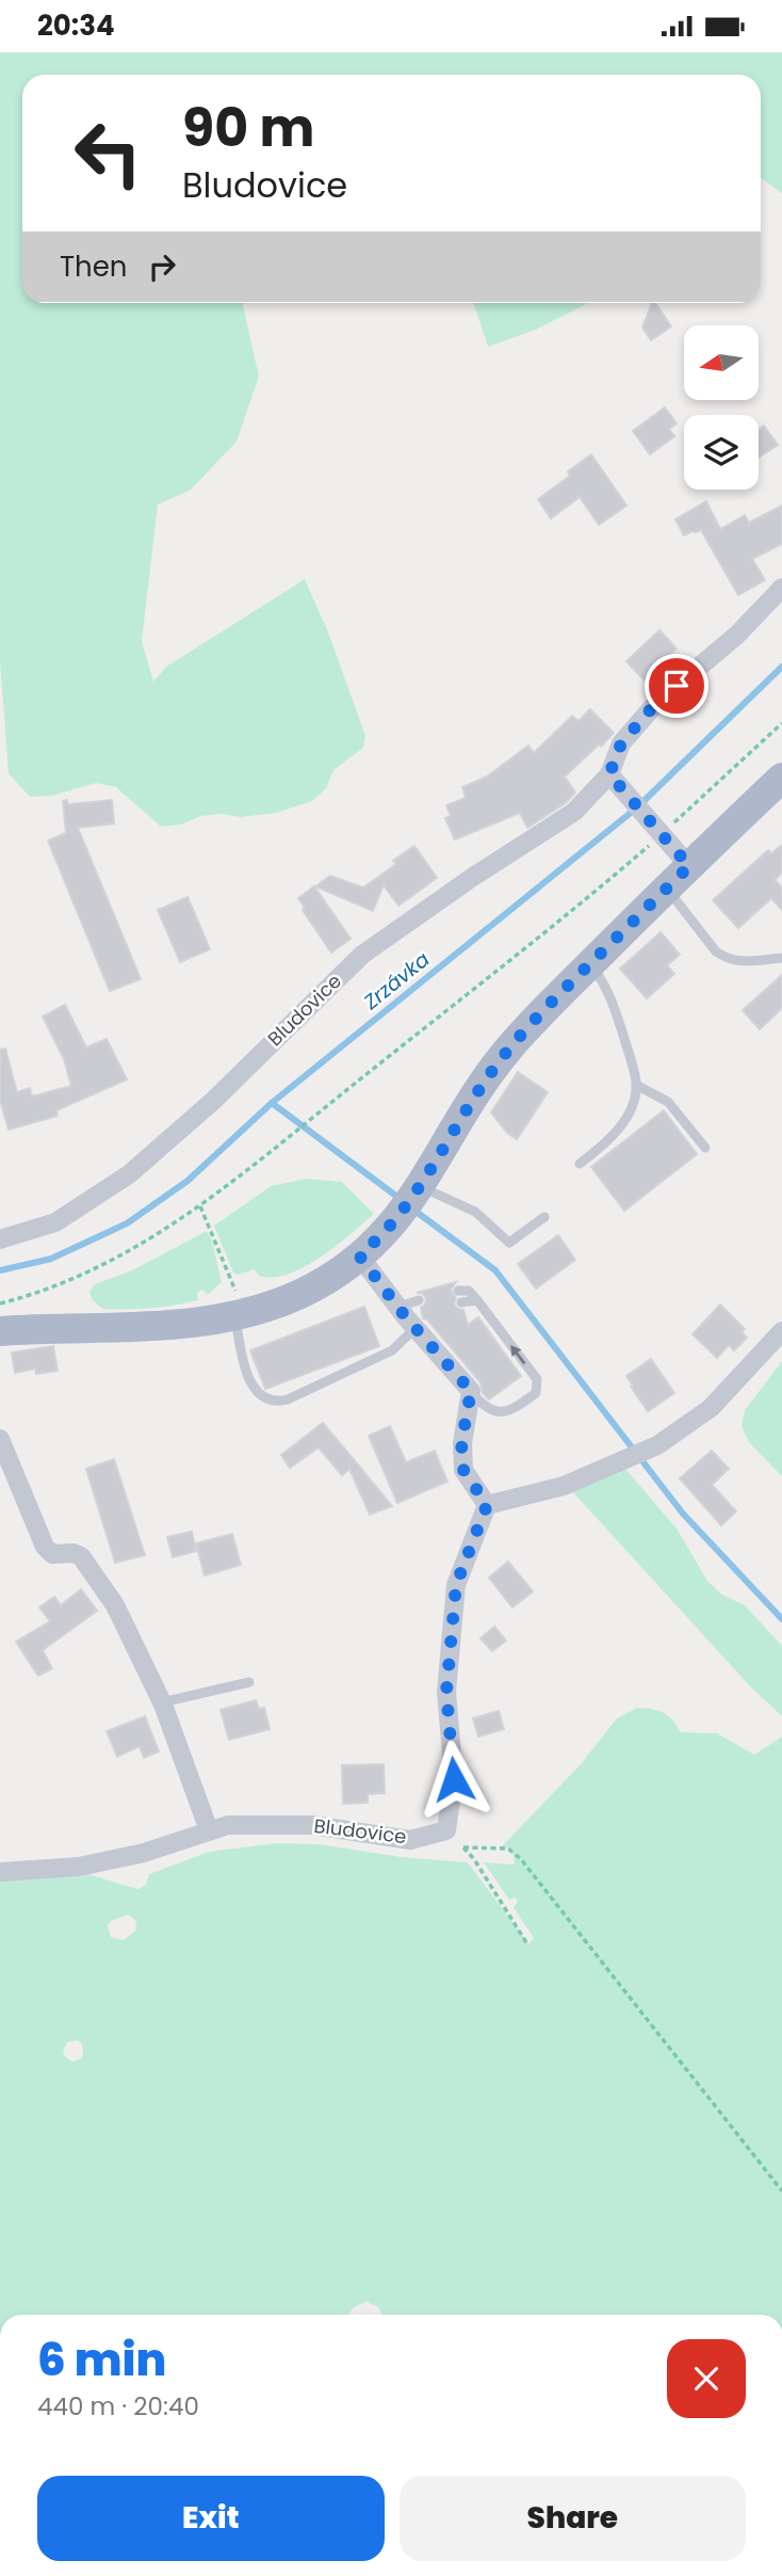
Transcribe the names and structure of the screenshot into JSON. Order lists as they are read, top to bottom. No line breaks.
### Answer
{"streets":{"street":["Bludovice"]},"water":["Zrzávka"],"north":"left","page":{"status":"20:34","turn":["90 m","Bludovice"],"then":"Then","heading":["6 min","440 m · 20:40"],"buttons":["Exit","Share"]}}
